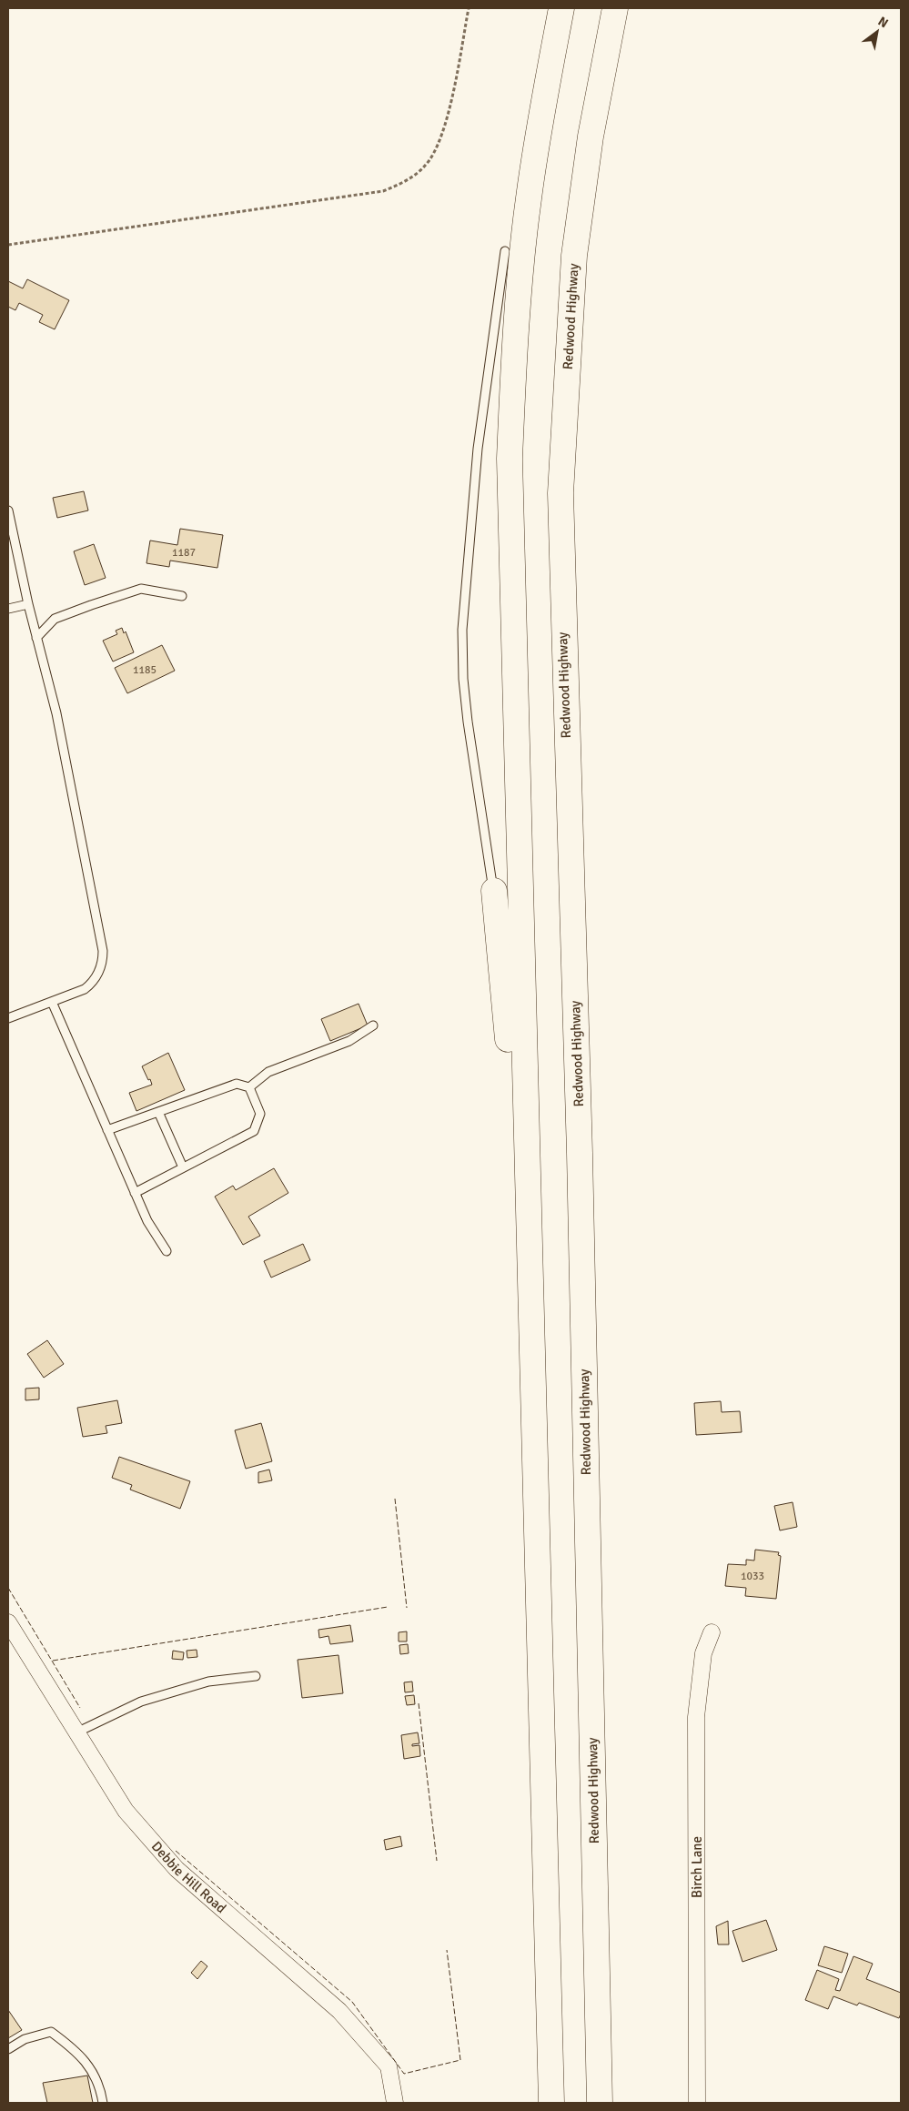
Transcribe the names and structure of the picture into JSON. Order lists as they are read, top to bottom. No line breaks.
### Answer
{"streets":{"highway":["Redwood Highway"],"street":["Birch Lane","Debbie Hill Road"]},"house_numbers":["1187","1185","1033"],"north":"top right"}
